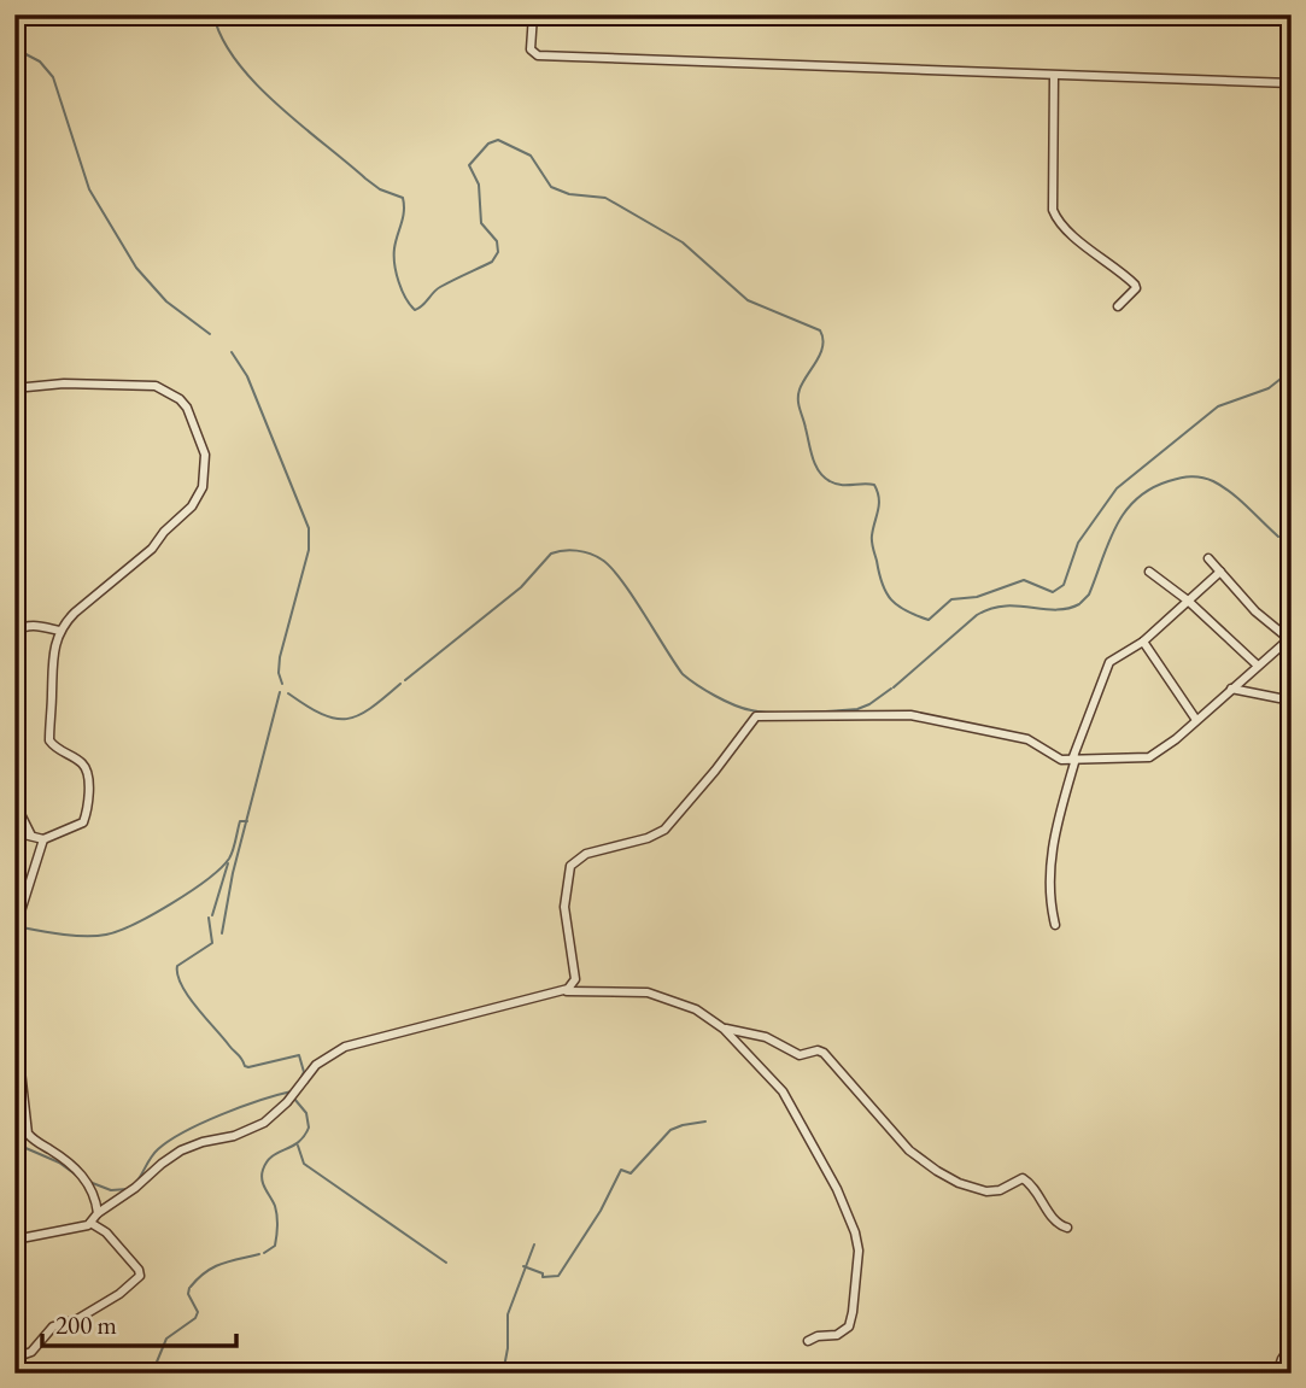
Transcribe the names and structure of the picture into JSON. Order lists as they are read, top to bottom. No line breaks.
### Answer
{"scale_bar":"200 m"}
